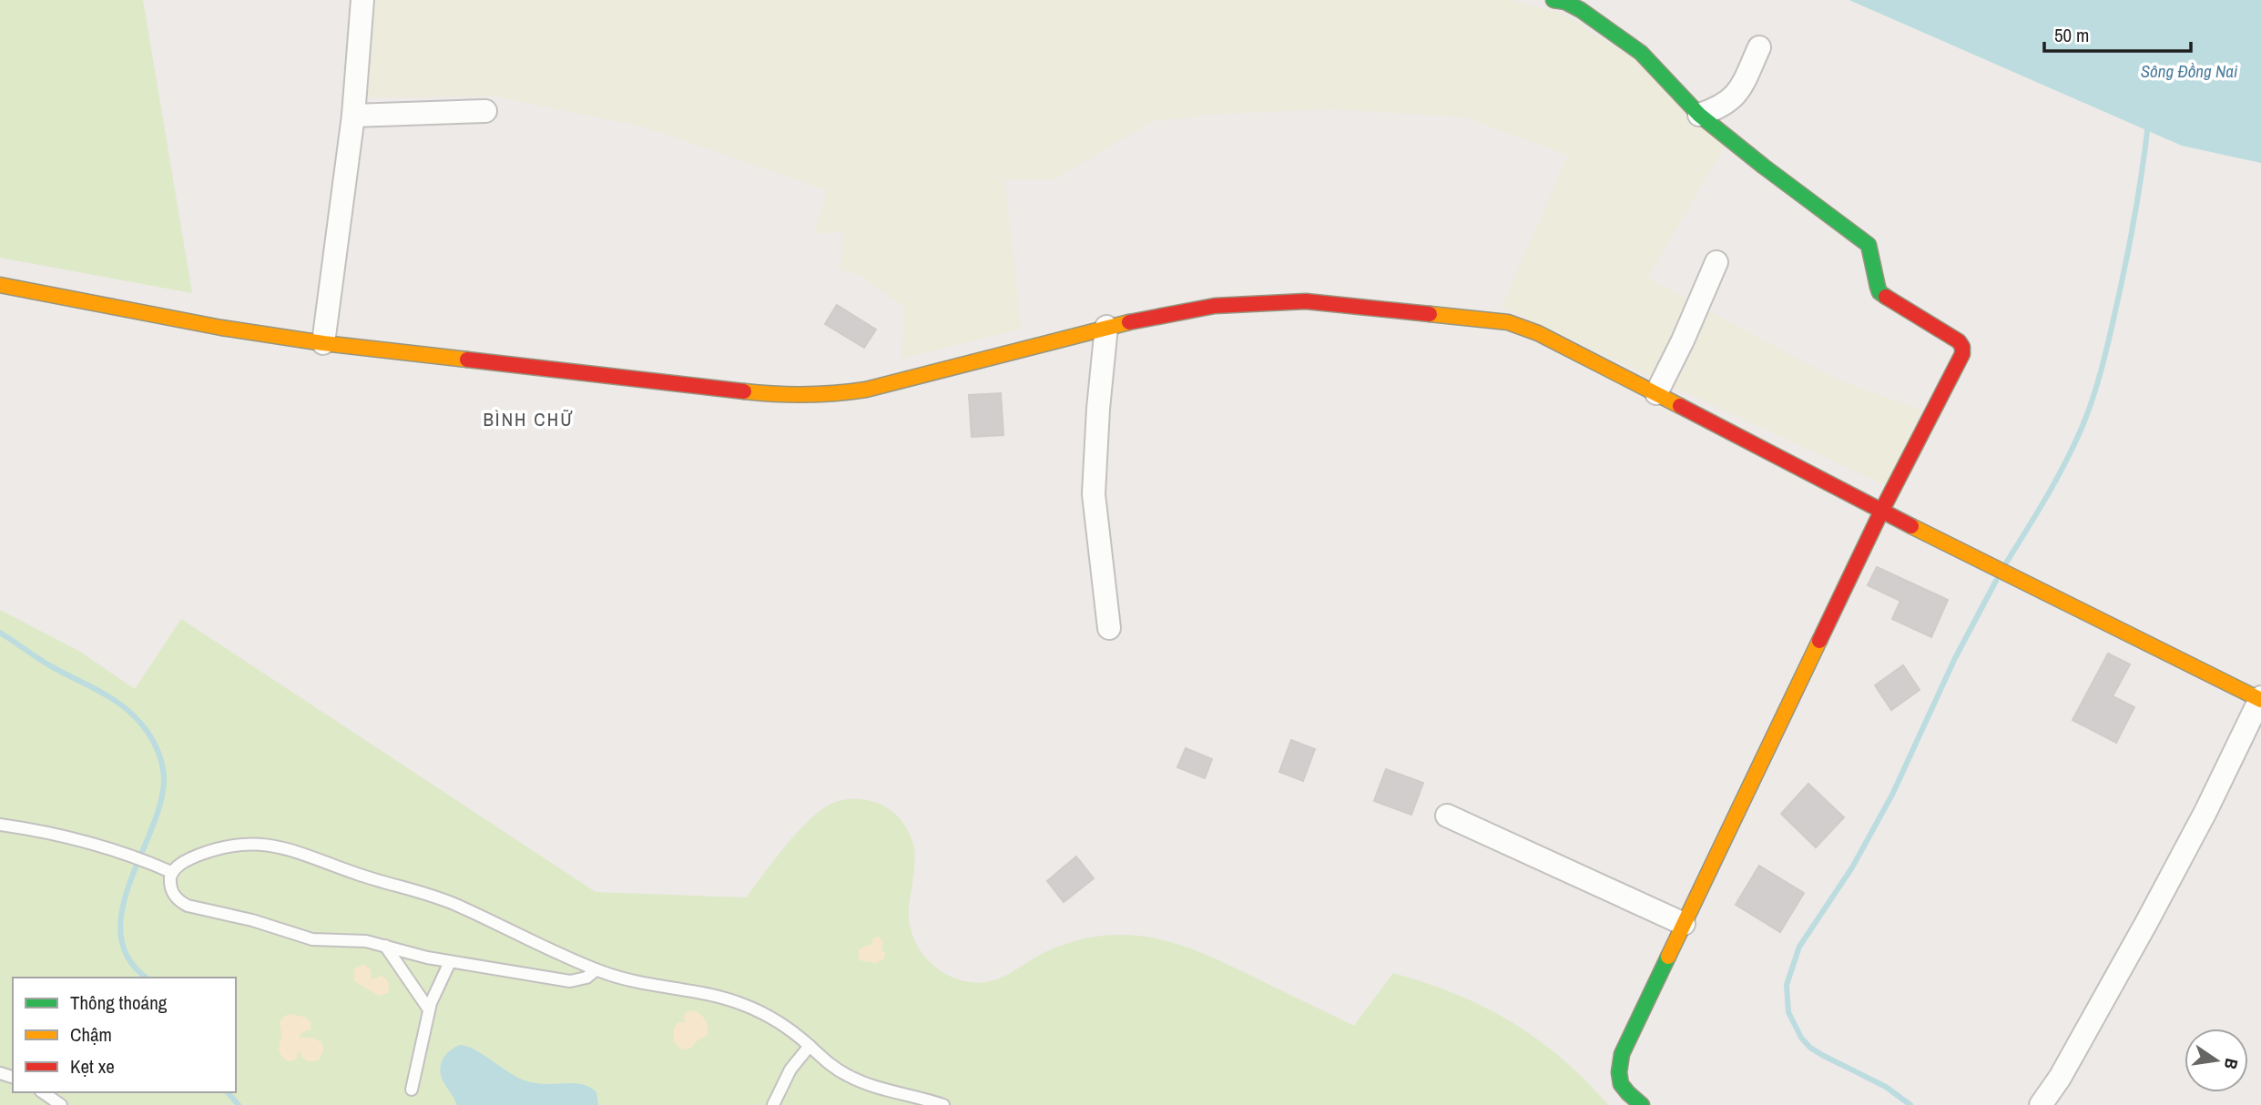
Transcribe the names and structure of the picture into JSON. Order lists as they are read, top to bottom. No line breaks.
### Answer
{"districts":["BÌNH CHỮ"],"water":["Sông Đồng Nai"],"legend":["Thông thoáng","Chậm","Kẹt xe"],"scale_bar":"50 m","north":"right"}
